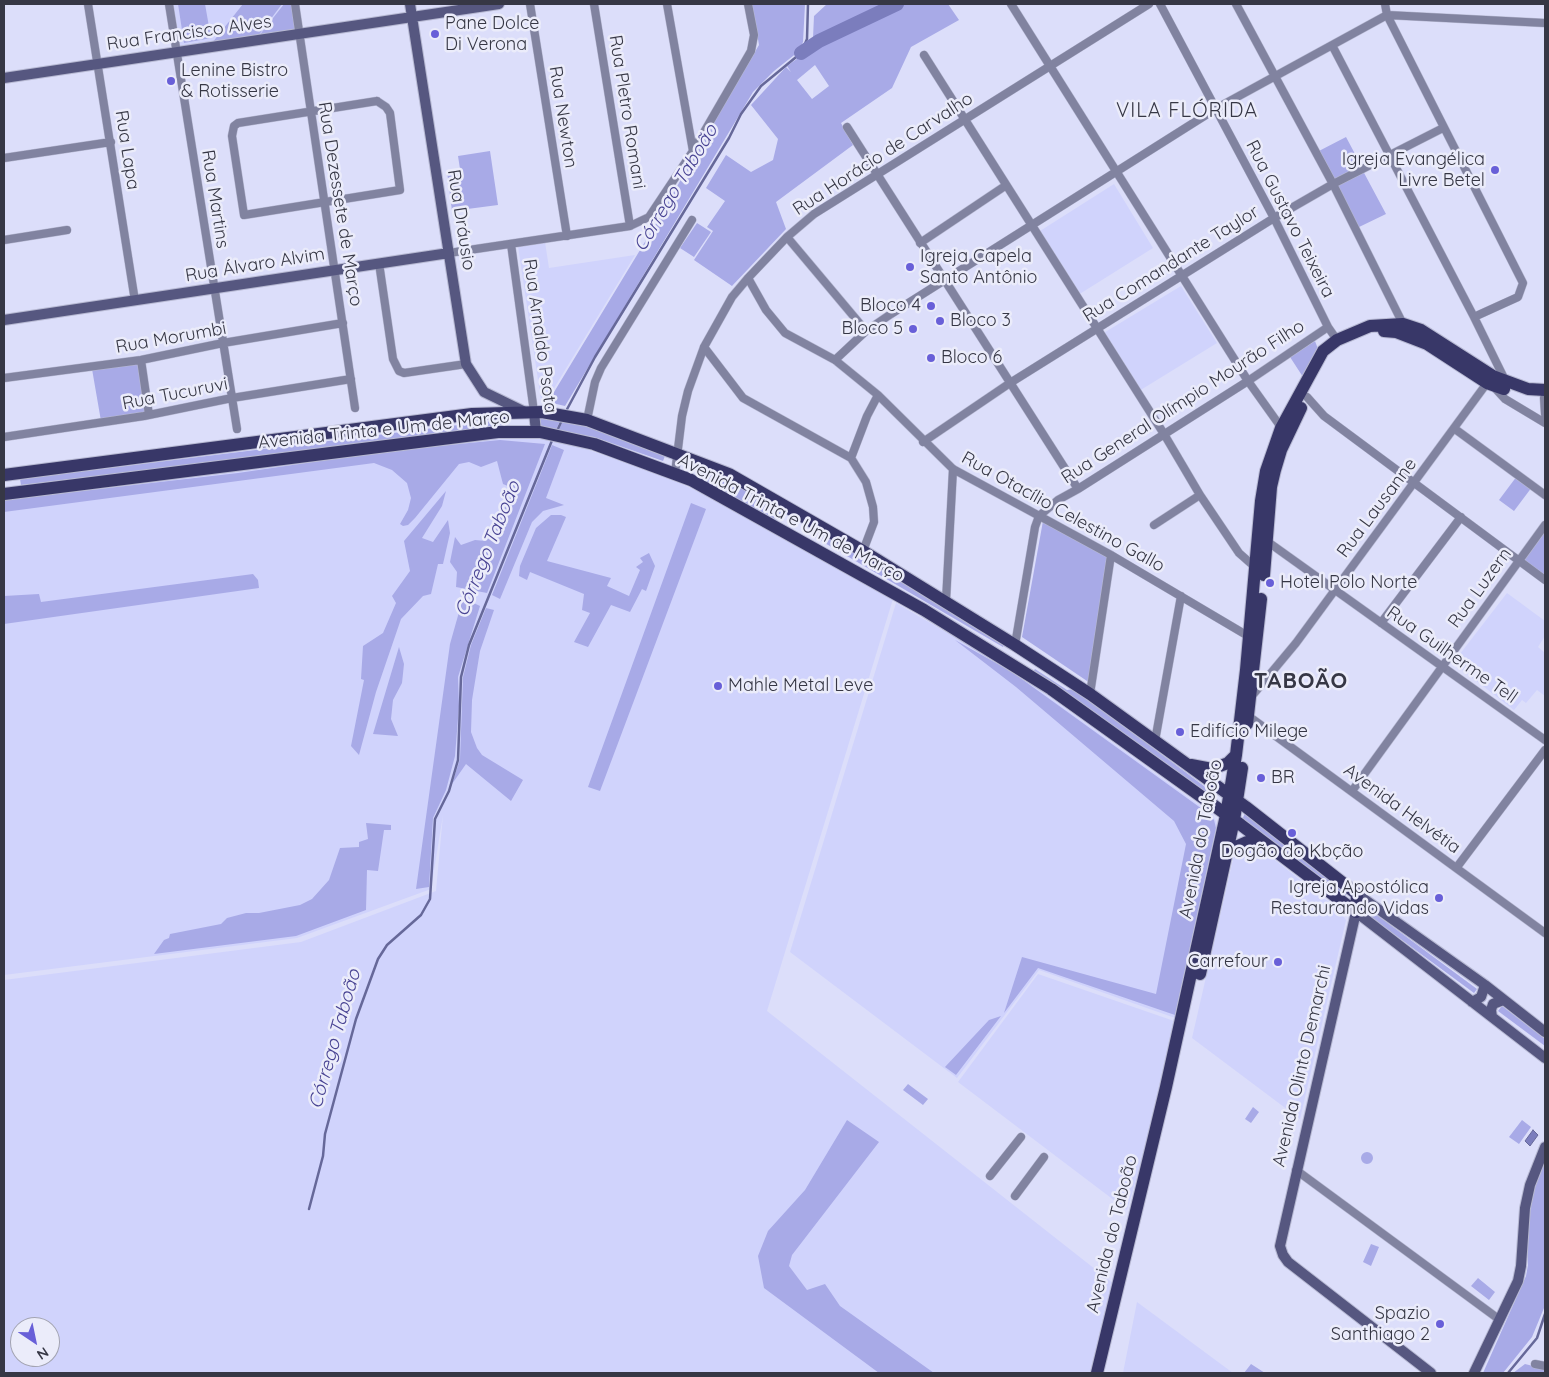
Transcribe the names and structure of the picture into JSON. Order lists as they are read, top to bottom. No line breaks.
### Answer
{"streets":{"main road":["Avenida Trinta e Um de Março","Avenida do Taboão","Avenida Olinto Demarchi"],"street":["Rua Francisco Alves","Rua Pletro Romani","Rua Newton","Rua Lapa","Rua Horácio de Carvalho","Rua Martins","Rua Dezessete de Março","Rua Gustavo Teixeira","Rua Dráusio","Rua Comandante Taylor","Rua Álvaro Alvim","Rua Arnaldo Psota","Rua Morumbi","Rua Tucuruvi","Rua General Olímpio Mourão Filho","Rua Lausanne","Rua Otacílio Celestino Gallo","Rua Luzern","Rua Guilherme Tell","Avenida Helvétia"]},"crossings":[["Rua Francisco Alves","Rua Lapa"],["Rua Francisco Alves","Rua Martins"],["Rua Francisco Alves","Rua Dezessete de Março"],["Rua Francisco Alves","Rua Dráusio"],["Rua Pletro Romani","Rua Álvaro Alvim"],["Rua Newton","Rua Álvaro Alvim"],["Rua Lapa","Rua Álvaro Alvim"],["Rua Horácio de Carvalho","Avenida Trinta e Um de Março"],["Rua Horácio de Carvalho","Rua Otacílio Celestino Gallo"],["Rua Martins","Rua Álvaro Alvim"],["Rua Martins","Rua Morumbi"],["Rua Martins","Rua Tucuruvi"],["Rua Dezessete de Março","Rua Álvaro Alvim"],["Rua Dezessete de Março","Rua Morumbi"],["Rua Dezessete de Março","Rua Tucuruvi"],["Rua Gustavo Teixeira","Rua Comandante Taylor"],["Rua Gustavo Teixeira","Rua General Olímpio Mourão Filho"],["Rua Gustavo Teixeira","Avenida do Taboão"],["Rua Dráusio","Rua Álvaro Alvim"],["Rua Dráusio","Rua Arnaldo Psota"],["Rua Dráusio","Avenida Trinta e Um de Março"],["Rua Comandante Taylor","Rua Otacílio Celestino Gallo"],["Rua Álvaro Alvim","Rua Arnaldo Psota"],["Rua Arnaldo Psota","Avenida Trinta e Um de Março"],["Rua General Olímpio Mourão Filho","Rua Otacílio Celestino Gallo"],["Avenida Trinta e Um de Março","Avenida do Taboão"],["Avenida Trinta e Um de Março","Avenida Olinto Demarchi"],["Rua Lausanne","Rua Guilherme Tell"],["Rua Lausanne","Avenida do Taboão"],["Rua Otacílio Celestino Gallo","Avenida do Taboão"],["Rua Luzern","Rua Guilherme Tell"],["Rua Luzern","Avenida Helvétia"],["Rua Guilherme Tell","Avenida do Taboão"],["Avenida Helvétia","Avenida do Taboão"]],"districts":["VILA FLÓRIDA","TABOÃO"],"water":["Córrego Taboão"],"places":["Pane Dolce Di Verona","Lenine Bistro & Rotisserie","Igreja Evangélica Livre Betel","Igreja Capela Santo Antônio","Bloco 4","Bloco 3","Bloco 5","Bloco 6","Hotel Polo Norte","Mahle Metal Leve","Edifício Milege","BR","Dogão do Kbção","Igreja Apostólica Restaurando Vidas","Carrefour","Spazio Santhiago 2"],"north":"bottom right"}
